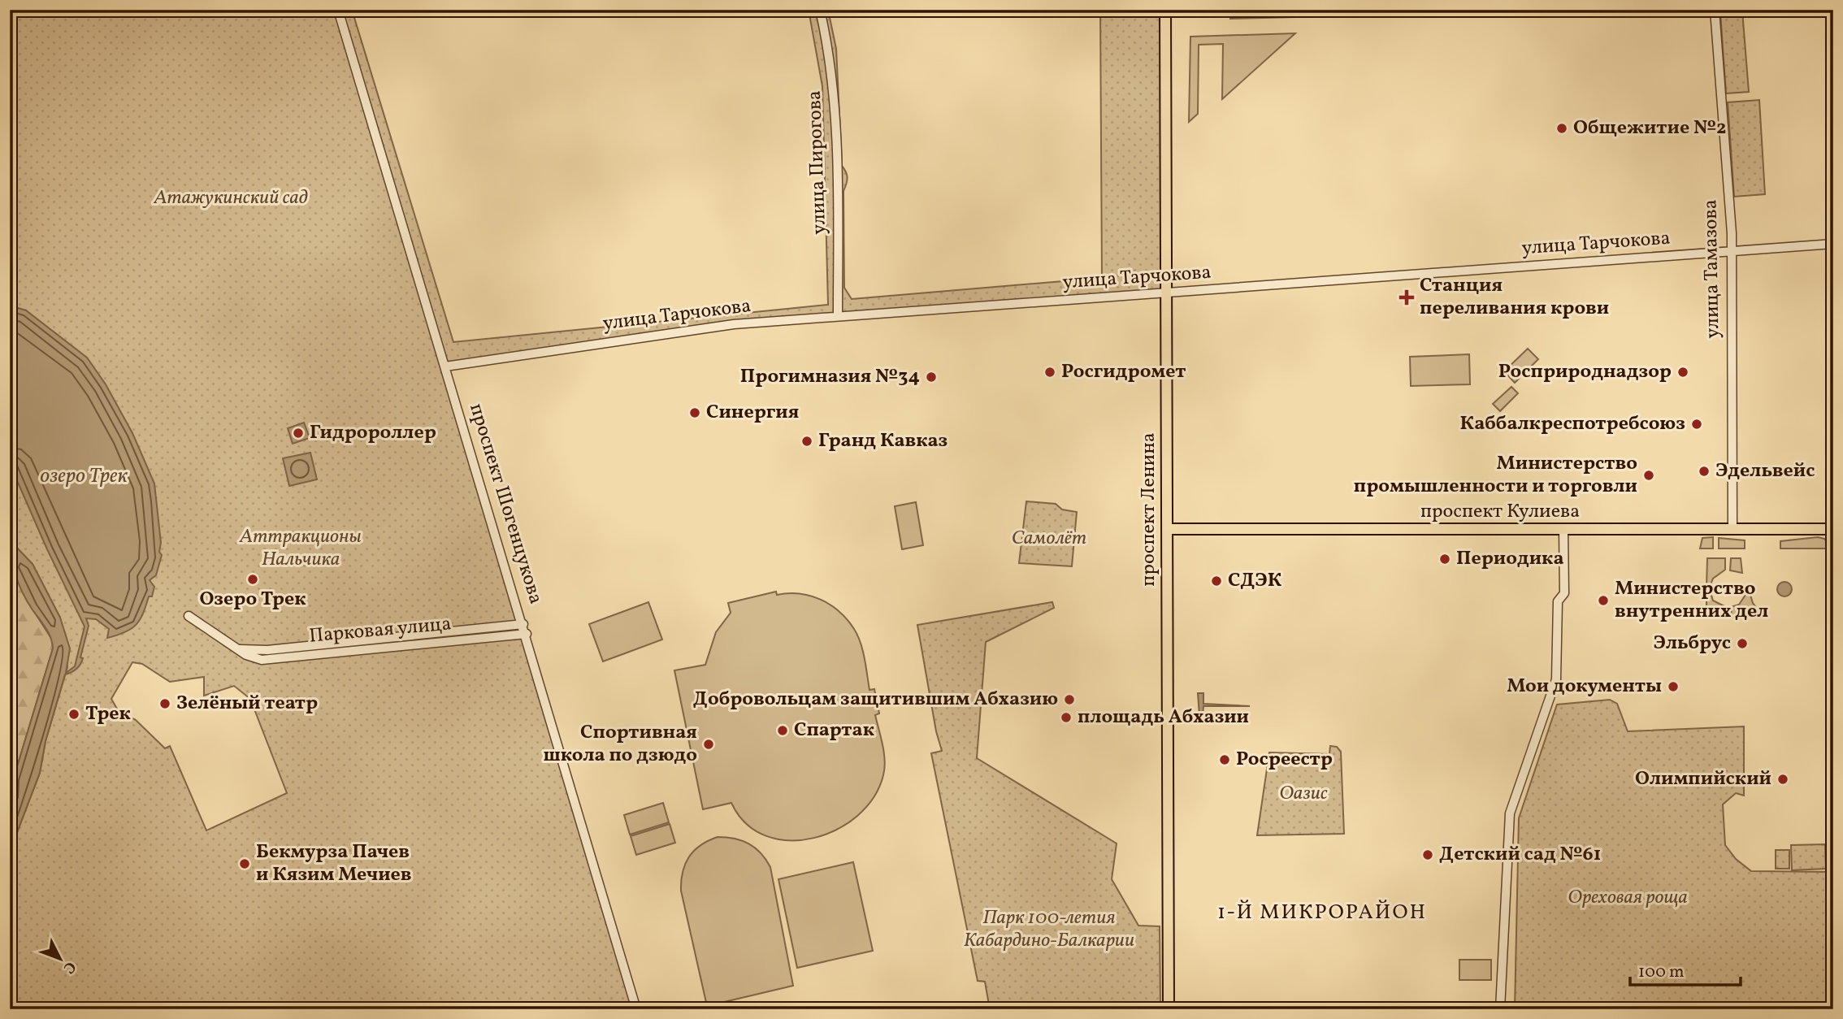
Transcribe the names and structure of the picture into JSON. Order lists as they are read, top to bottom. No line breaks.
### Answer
{"streets":{"main road":["проспект Ленина","проспект Кулиева"],"street":["улица Пирогова","улица Тарчокова","улица Тамазова","проспект Шогенцукова","Парковая улица"]},"crossings":[["улица Пирогова","улица Тарчокова"],["улица Тарчокова","улица Тамазова"],["улица Тарчокова","проспект Шогенцукова"],["улица Тарчокова","проспект Ленина"],["улица Тамазова","проспект Кулиева"],["проспект Шогенцукова","Парковая улица"],["проспект Ленина","проспект Кулиева"]],"districts":["1-Й МИКРОРАЙОН"],"water":["озеро Трек"],"parks":["Атажукинский сад","Аттракционы Нальчика","Самолёт","Оазис","Ореховая роща","Парк 100-летия Кабардино-Балкарии"],"places":{"other":["Общежитие №2","Росгидромет","Росприроднадзор","Прогимназия №34","Синергия","Каббалкреспотребсоюз","Гидророллер","Гранд Кавказ","Эдельвейс","Министерство промышленности и торговли","Периодика","Озеро Трек","СДЭК","Министерство внутренних дел","Эльбрус","Мои документы","Добровольцам защитившим Абхазию","Зелёный театр","Трек","площадь Абхазии","Спартак","Спортивная школа по дзюдо","Росреестр","Олимпийский","Детский сад №61","Бекмурза Пачев и Кязим Мечиев"],"health":["Станция переливания крови"]},"scale_bar":"100 m","north":"bottom right"}
